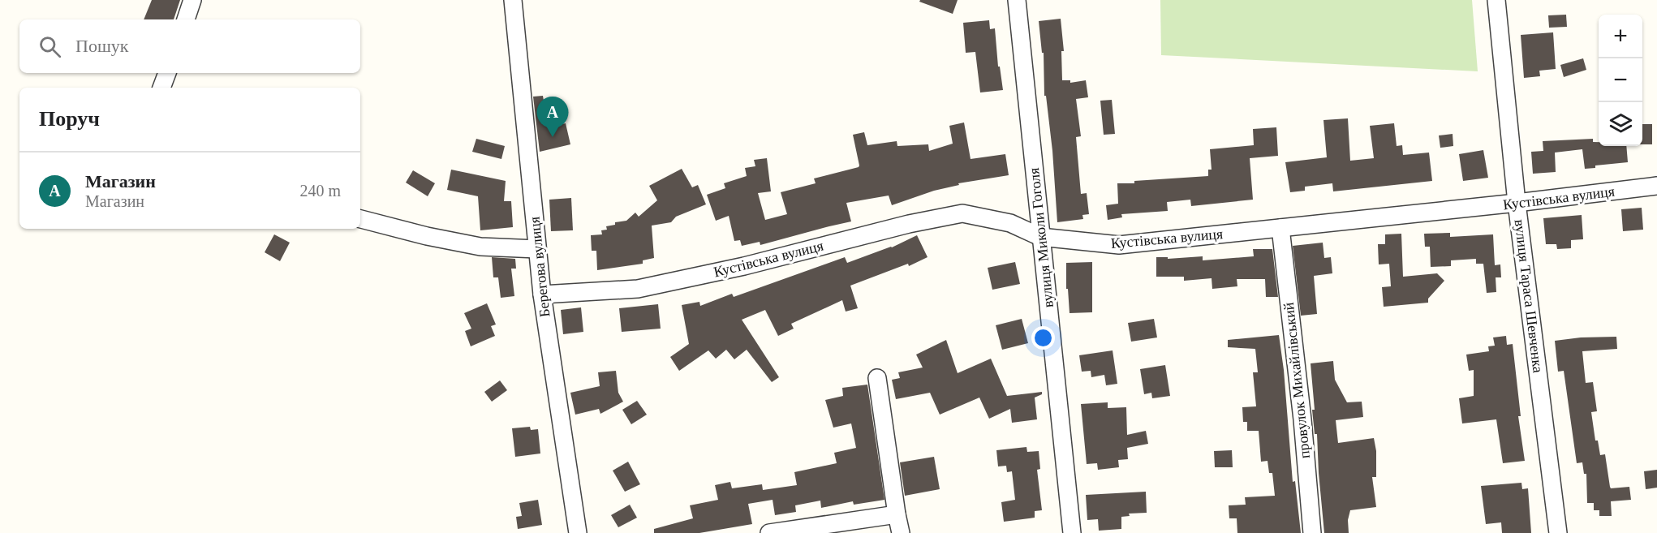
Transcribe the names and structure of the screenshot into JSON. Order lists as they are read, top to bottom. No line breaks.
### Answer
{"streets":{"street":["Кустівська вулиця","вулиця Миколи Гоголя","Берегова вулиця","вулиця Тараса Шевченка","провулок Михайлівський"]},"crossings":[["Кустівська вулиця","вулиця Миколи Гоголя"],["Кустівська вулиця","Берегова вулиця"],["Кустівська вулиця","вулиця Тараса Шевченка"],["Кустівська вулиця","провулок Михайлівський"]],"page":{"map_buttons":["+","−"],"search":"Пошук","heading":"Поруч","pins":"A","list":[{"mark":"A","name":"Магазин","note":"Магазин","value":"240 m"}]}}
